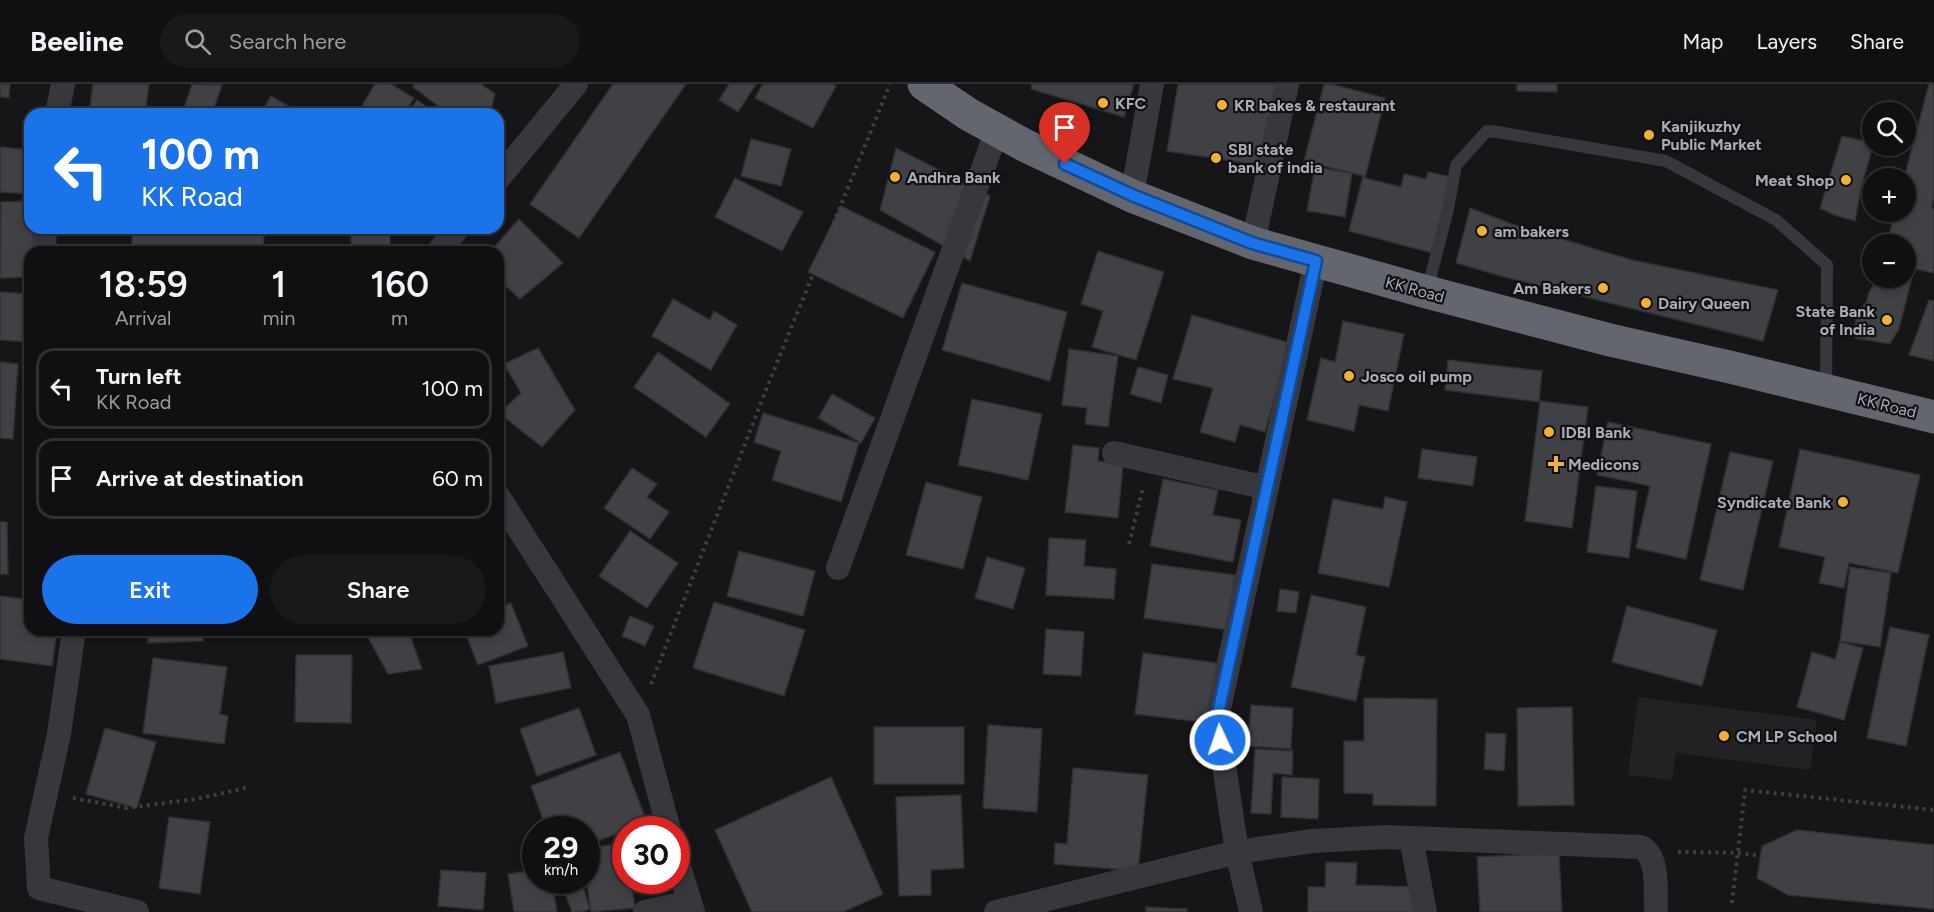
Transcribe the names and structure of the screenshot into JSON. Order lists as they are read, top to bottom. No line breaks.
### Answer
{"streets":{"highway":["KK Road"]},"places":{"other":["KFC","KR bakes & restaurant","Kanjikuzhy Public Market","SBI state bank of india","Andhra Bank","Meat Shop","am bakers","Am Bakers","Dairy Queen","State Bank of India","Josco oil pump","IDBI Bank","Syndicate Bank","CM LP School"],"health":["Medicons"]},"page":{"header":"Beeline","search":"Search here","nav":["Map","Layers","Share"],"map_buttons":["+","−"],"turn":["100 m","KK Road"],"eta":["18:59","Arrival","1","min","160","m"],"list":[{"name":"Turn left","note":"KK Road","value":"100 m"},{"name":"Arrive at destination","value":"60 m"}],"buttons":["Exit","Share"],"speed":"29 km/h","limit":"30"}}
